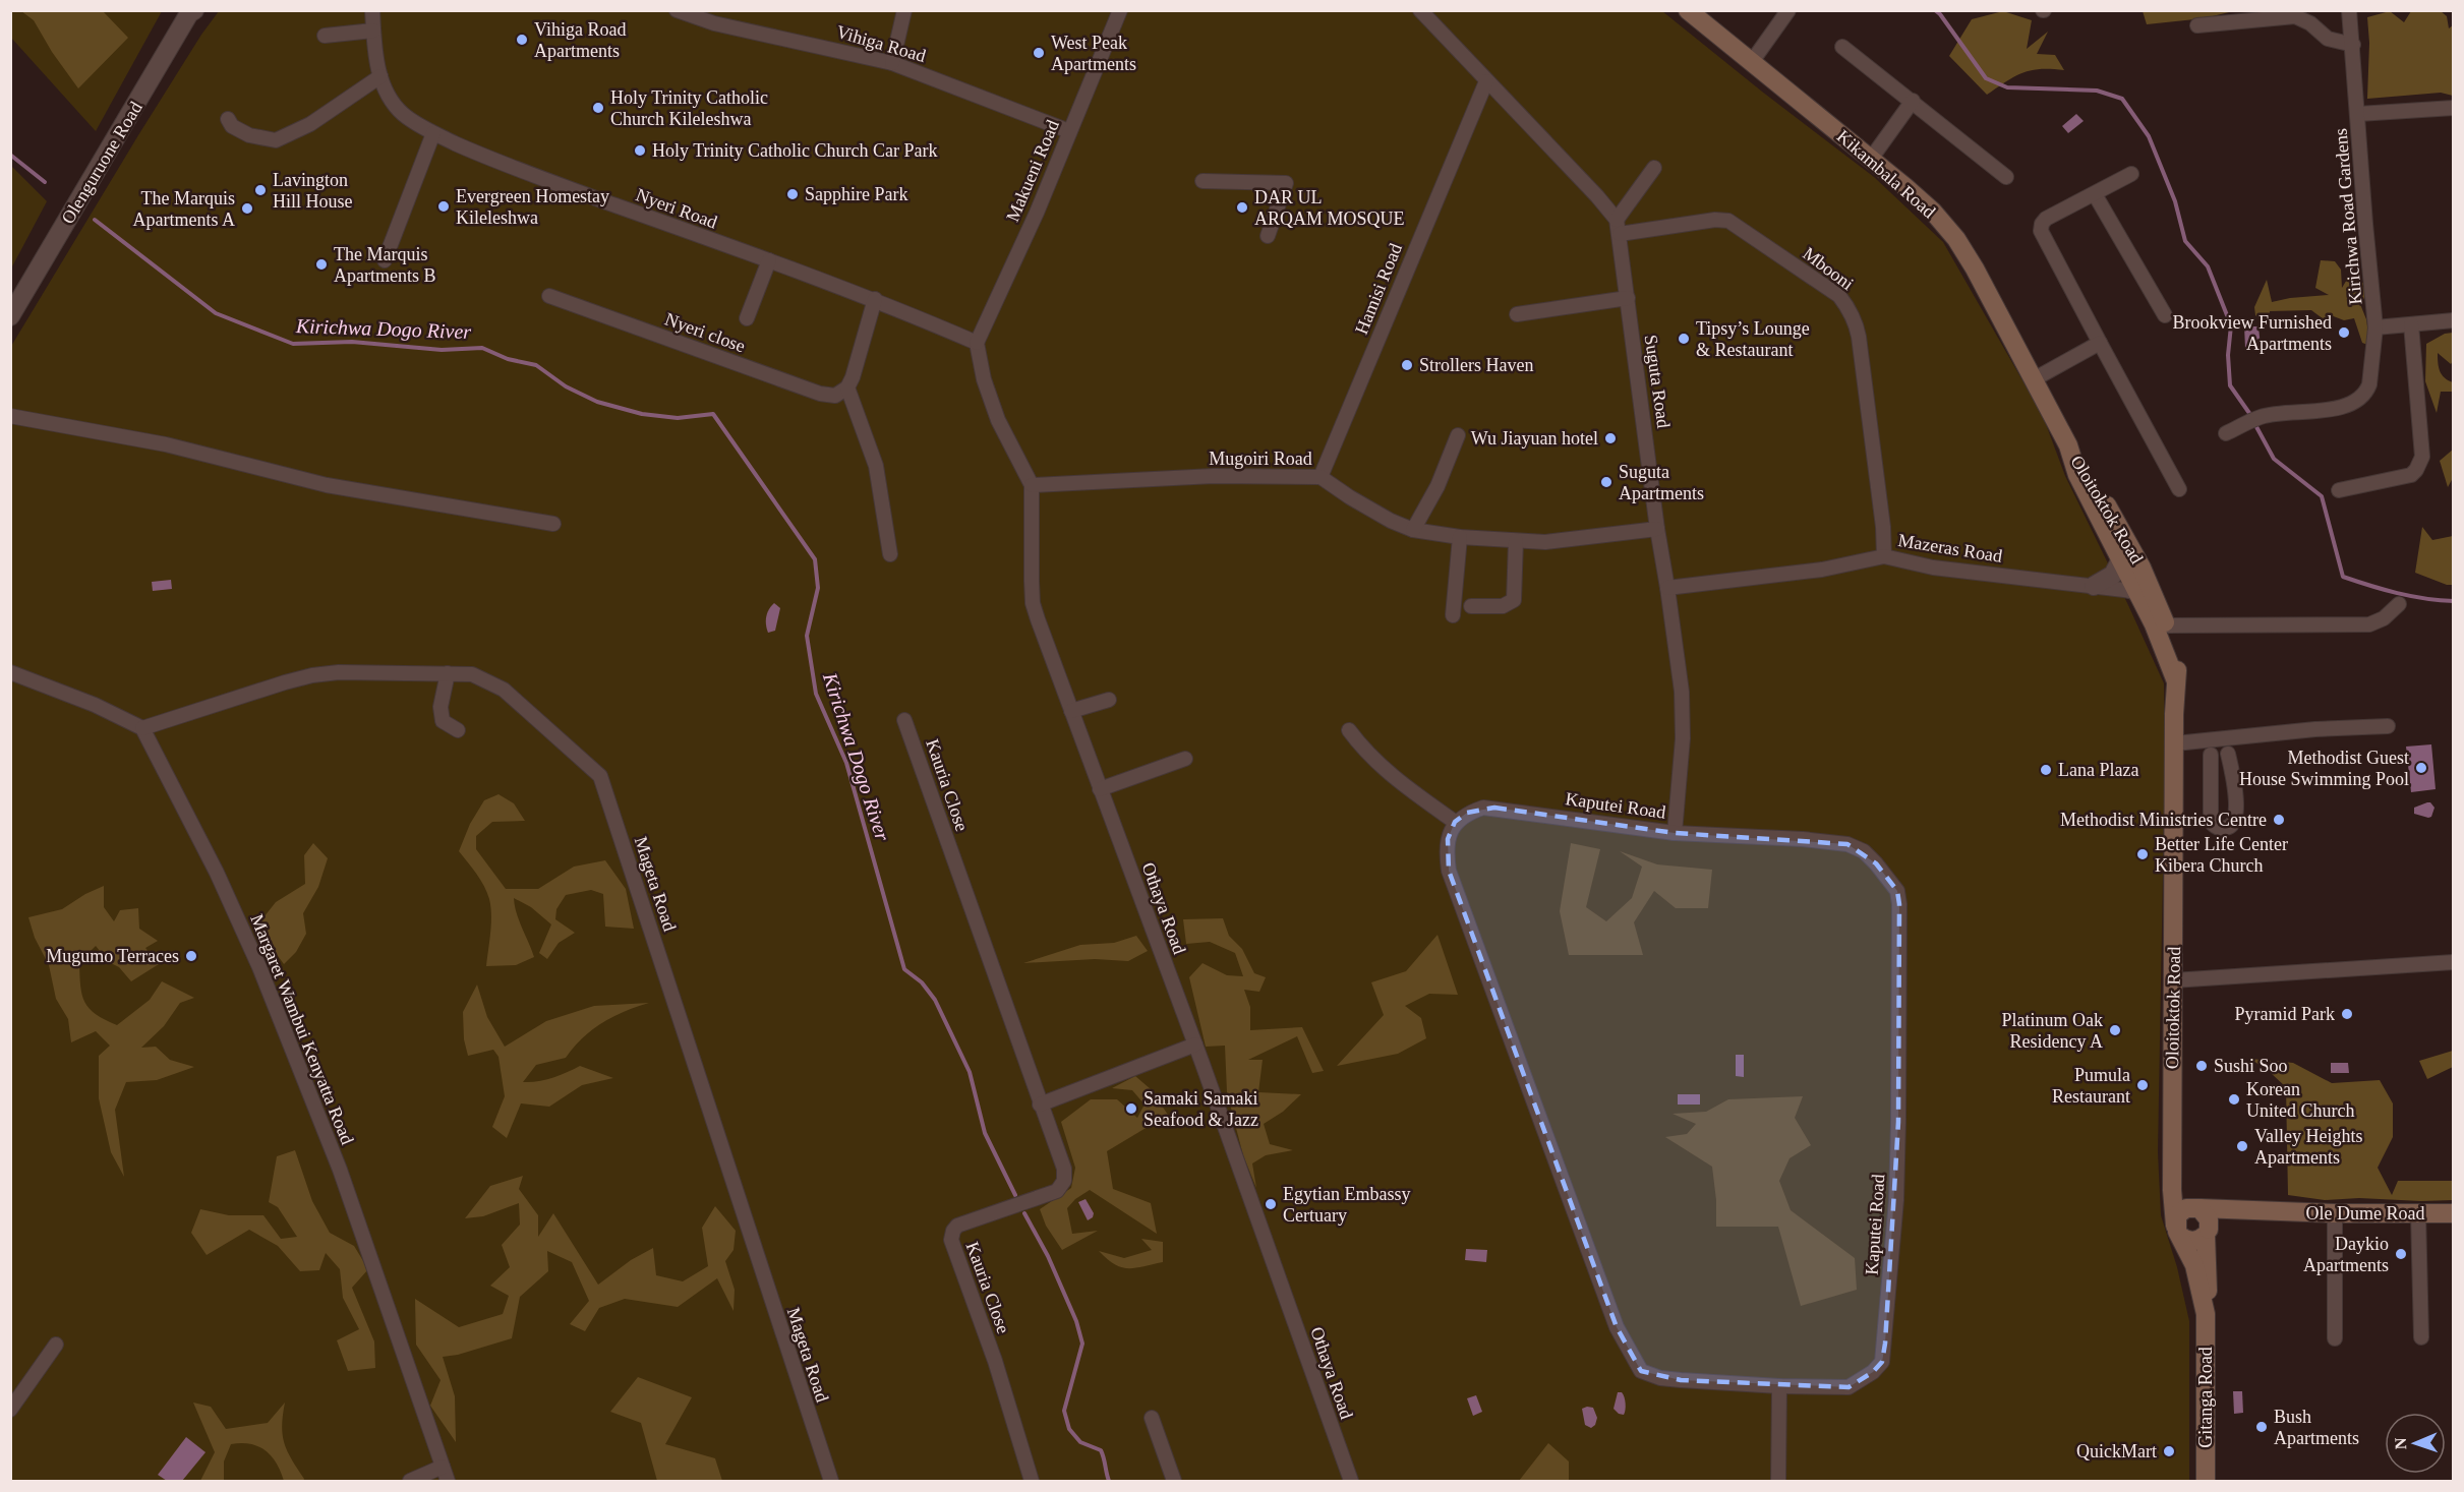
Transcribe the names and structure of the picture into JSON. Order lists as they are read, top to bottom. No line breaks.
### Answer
{"streets":{"main road":["Kikambala Road","Oloitoktok Road","Ole Dume Road","Gitanga Road"],"street":["Vihiga Road","Olenguruone Road","Makueni Road","Nyeri Road","Kirichwa Road Gardens","Mbooni","Hamisi Road","Nyeri close","Suguta Road","Mugoiri Road","Mazeras Road","Kauria Close","Kaputei Road","Mageta Road","Othaya Road","Margaret Wambui Kenyatta Road"]},"crossings":[["Vihiga Road","Makueni Road"],["Makueni Road","Nyeri Road"],["Makueni Road","Othaya Road"],["Kikambala Road","Oloitoktok Road"],["Nyeri Road","Othaya Road"],["Mbooni","Suguta Road"],["Mbooni","Mazeras Road"],["Hamisi Road","Mugoiri Road"],["Suguta Road","Mugoiri Road"],["Suguta Road","Mazeras Road"],["Suguta Road","Kaputei Road"],["Mugoiri Road","Othaya Road"],["Oloitoktok Road","Mazeras Road"],["Oloitoktok Road","Gitanga Road"],["Mageta Road","Margaret Wambui Kenyatta Road"]],"water":["Kirichwa Dogo River"],"places":["Vihiga Road Apartments","West Peak Apartments","Holy Trinity Catholic Church Kileleshwa","Holy Trinity Catholic Church Car Park","Lavington Hill House","Sapphire Park","Evergreen Homestay Kileleshwa","DAR UL ARQAM MOSQUE","The Marquis Apartments A","The Marquis Apartments B","Brookview Furnished Apartments","Tipsy’s Lounge & Restaurant","Strollers Haven","Wu Jiayuan hotel","Suguta Apartments","Methodist Guest House Swimming Pool","Lana Plaza","Methodist Ministries Centre","Better Life Center Kibera Church","Mugumo Terraces","Pyramid Park","Platinum Oak Residency A","Sushi Soo","Pumula Restaurant","Korean United Church","Samaki Samaki Seafood & Jazz","Valley Heights Apartments","Egytian Embassy Certuary","Daykio Apartments","Bush Apartments","QuickMart"],"north":"left"}
